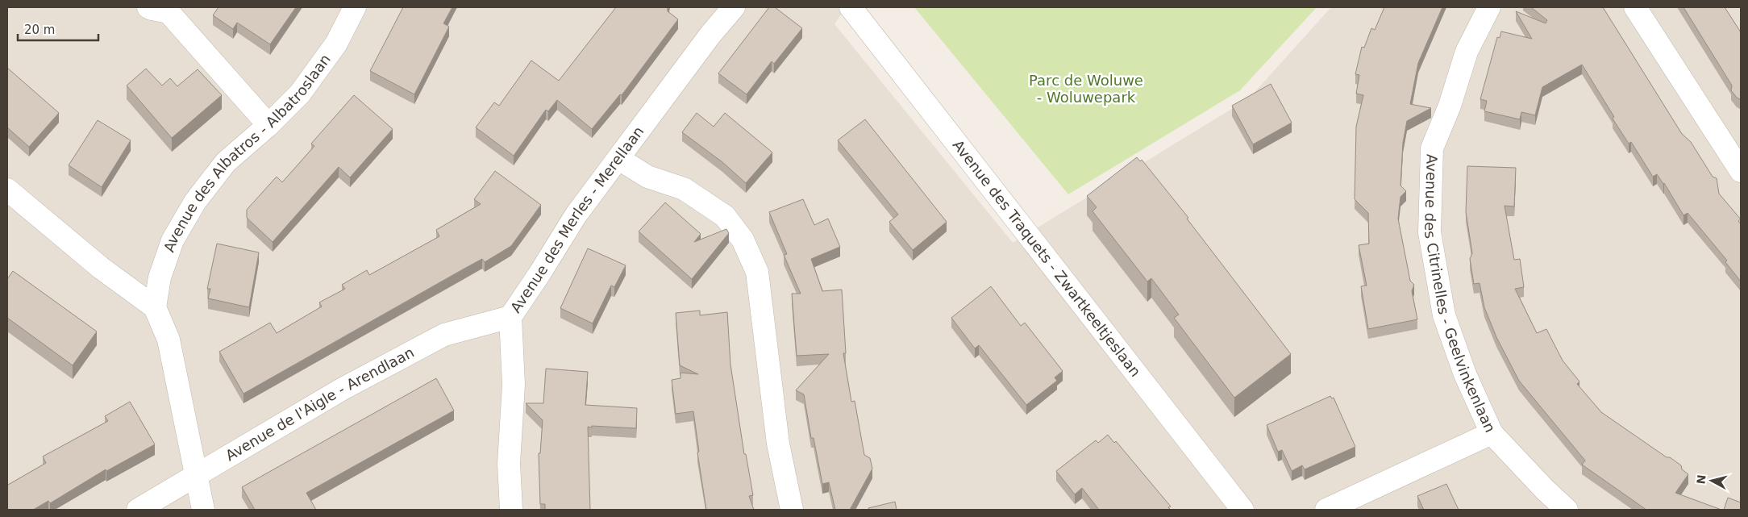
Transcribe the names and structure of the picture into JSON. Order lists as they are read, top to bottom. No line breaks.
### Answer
{"streets":{"street":["Avenue des Albatros - Albatroslaan","Avenue des Merles - Merellaan","Avenue des Traquets - Zwartkeeltjeslaan","Avenue des Citrinelles - Geelvinkenlaan","Avenue de l'Aigle - Arendlaan"]},"crossings":[["Avenue des Merles - Merellaan","Avenue de l'Aigle - Arendlaan"]],"parks":["Parc de Woluwe - Woluwepark"],"scale_bar":"20 m","north":"left"}
